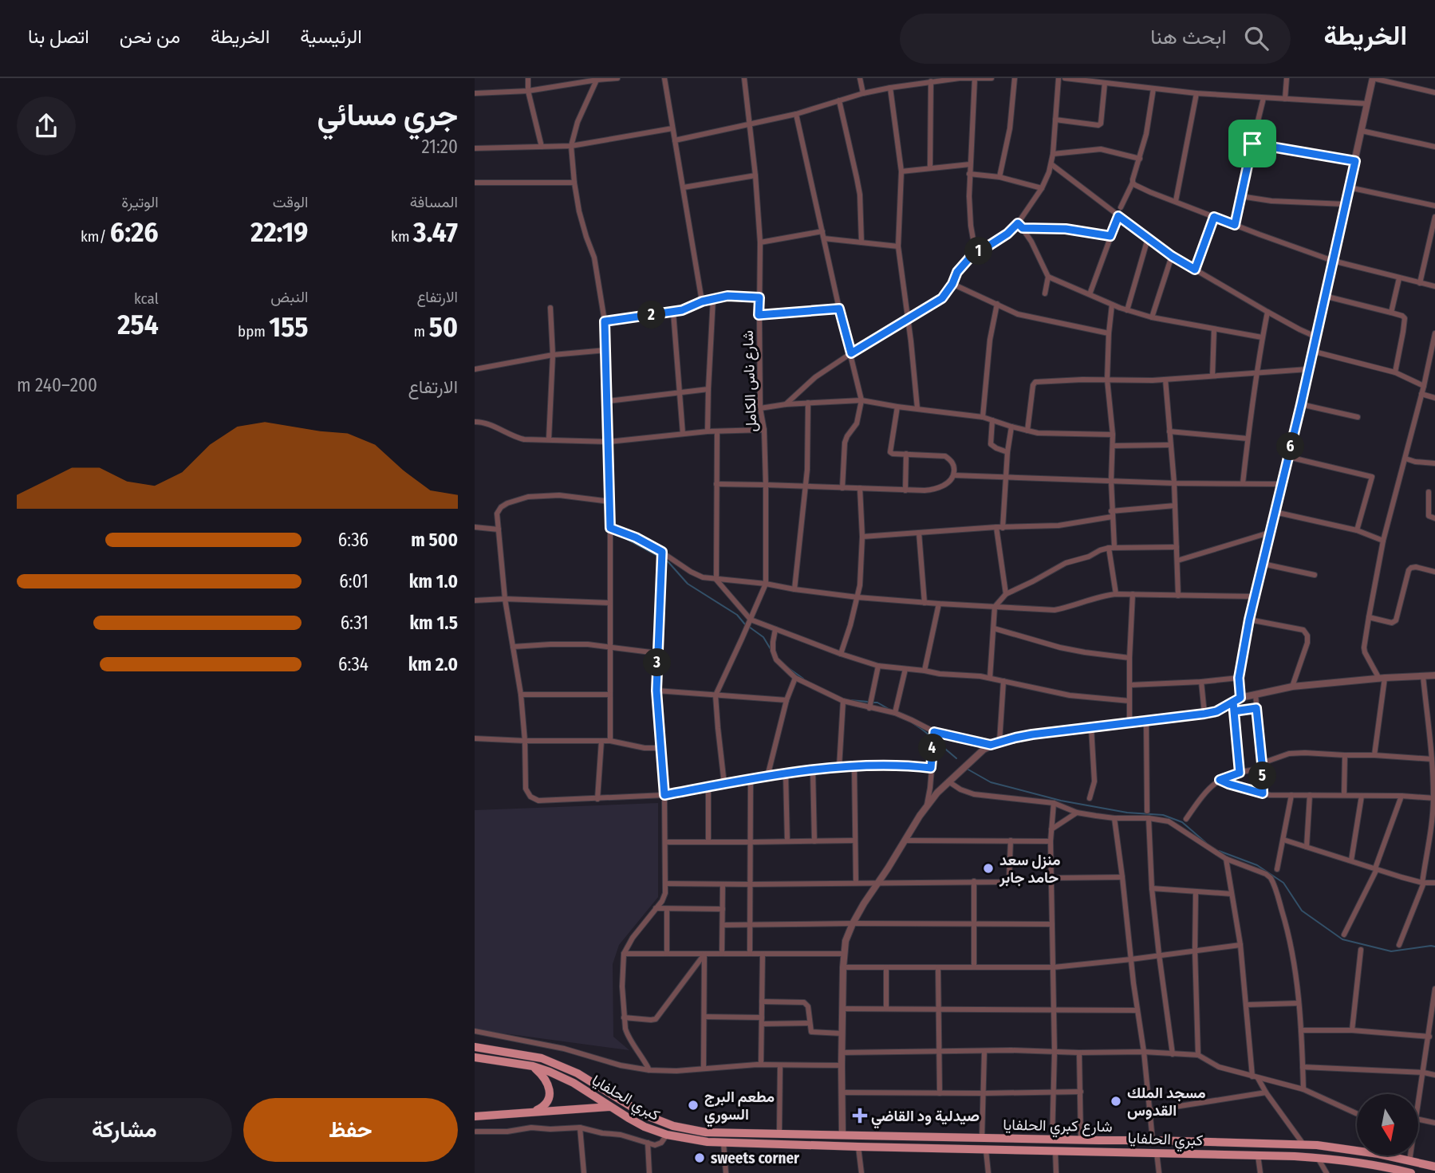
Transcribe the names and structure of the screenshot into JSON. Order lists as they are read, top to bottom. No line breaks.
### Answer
{"streets":{"main road":["كبري الحلفايا","شارع كبري الحلفايا"],"street":["شارع ناس الكامل"]},"places":{"other":["منزل سعد حامد جابر","مسجد الملك القدوس","مطعم البرج السوري","sweets corner"],"health":["صيدلية ود القاضي"]},"north":"bottom","page":{"header":"الخريطة","search":"ابحث هنا","nav":["الرئيسية","الخريطة","من نحن","اتصل بنا"],"heading":["جري مسائي","21:20"],"stats":[["المسافة","3.47 km"],["الوقت","22:19"],["الوتيرة","6:26 /km"],["الارتفاع","50 m"],["النبض","155 bpm"],["kcal","254"]],"pins":["1","2","6","3","4","5"],"chart":["الارتفاع","200–240 m"],"list":[{"name":"500 m","note":"6:36"},{"name":"1.0 km","note":"6:01"},{"name":"1.5 km","note":"6:31"},{"name":"2.0 km","note":"6:34"}],"buttons":["حفظ","مشاركة"]}}
